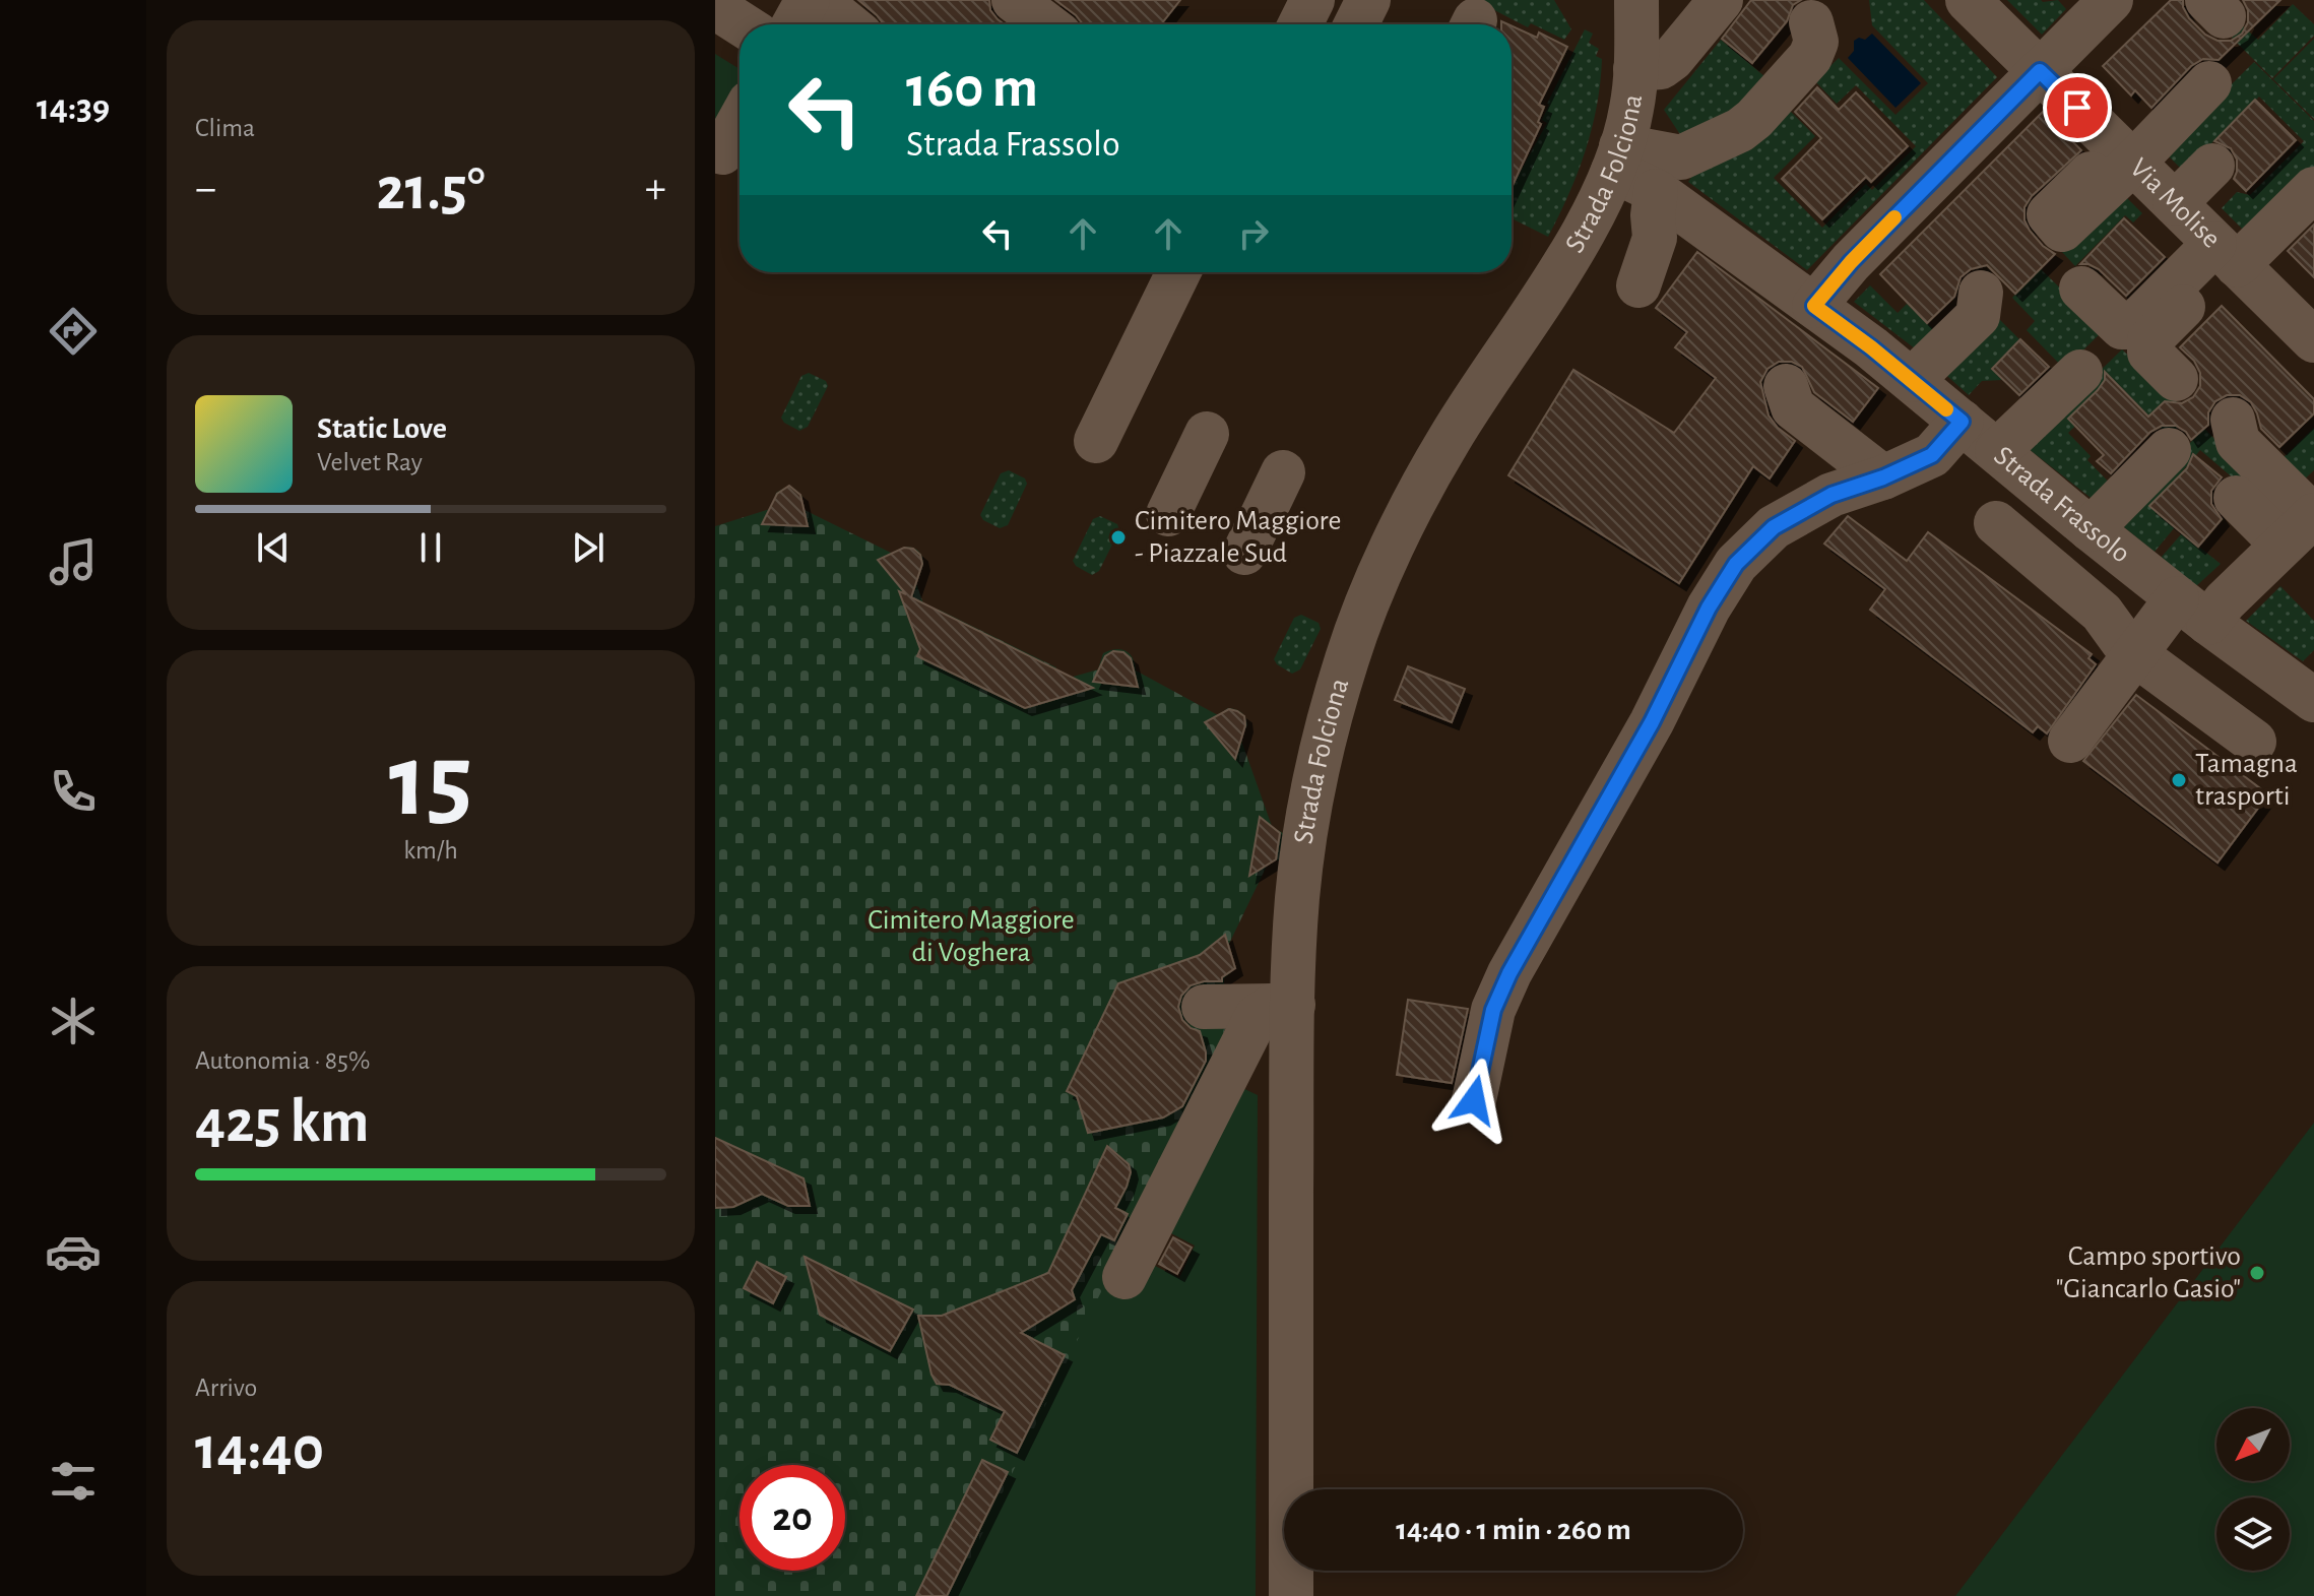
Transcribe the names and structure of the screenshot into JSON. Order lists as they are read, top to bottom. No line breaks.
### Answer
{"streets":{"street":["Strada Folciona","Via Molise","Strada Frassolo"]},"crossings":[["Strada Folciona","Strada Frassolo"]],"parks":["Cimitero Maggiore di Voghera"],"places":["Cimitero Maggiore - Piazzale Sud","Tamagna trasporti","Campo sportivo \"Giancarlo Gasio\""],"north":"bottom left","page":{"tabs":"14:39","tile":["Clima",["15","km/h"],["Autonomia · 85%","425 km"],["Arrivo","14:40"]],"turn":["160 m","Strada Frassolo"],"heat":["−","21.5°","+"],"song":["Static Love","Velvet Ray"],"limit":"20","trip":"14:40 · 1 min · 260 m"}}
